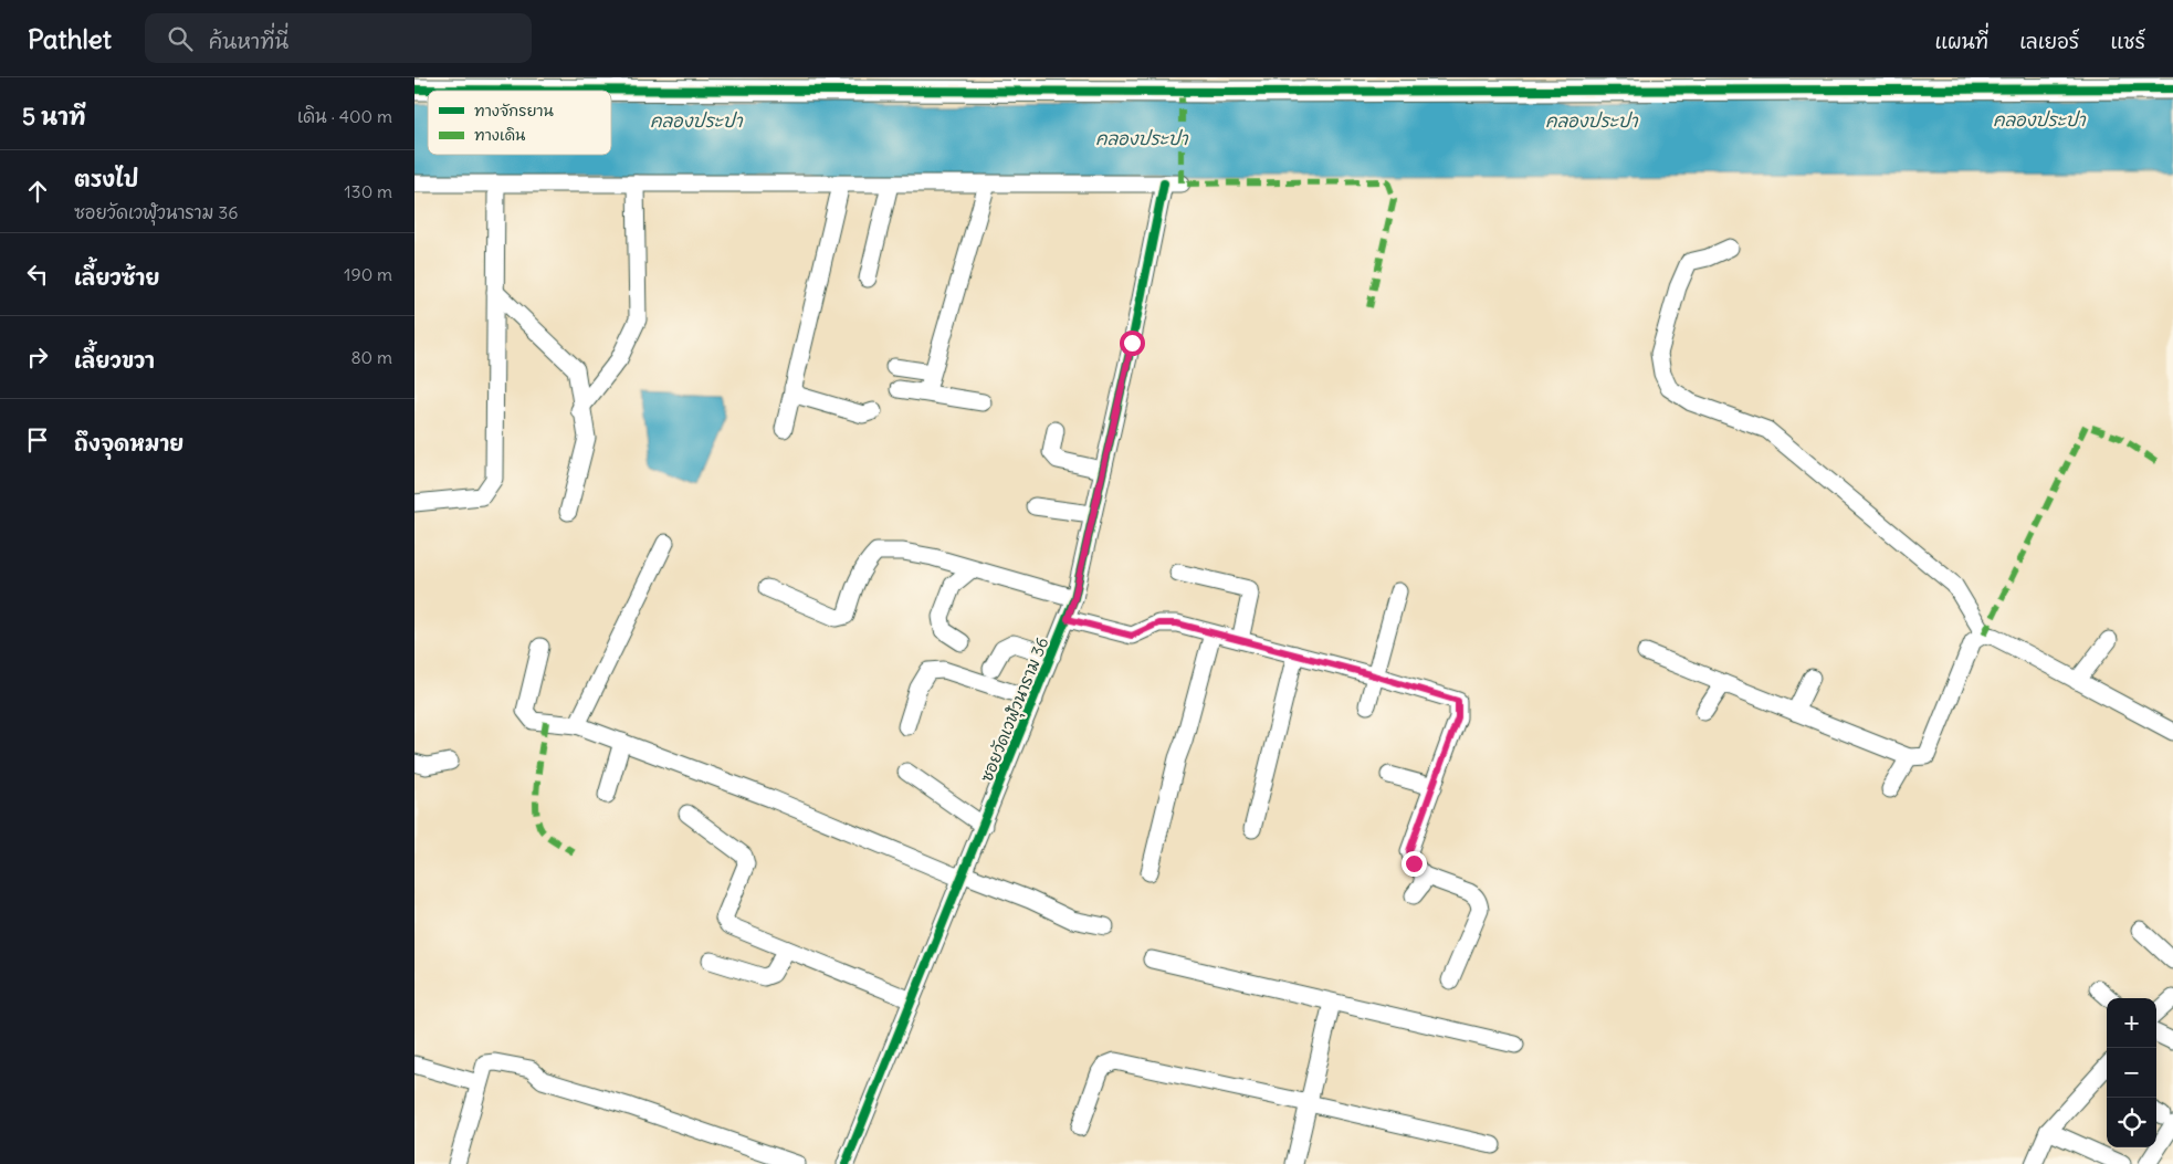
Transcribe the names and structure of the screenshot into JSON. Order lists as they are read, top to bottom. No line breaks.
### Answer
{"streets":{"street":["ซอยวัดเวฬุวนาราม 36"]},"water":["คลองประปา"],"legend":["ทางจักรยาน","ทางเดิน"],"page":{"header":"Pathlet","search":"ค้นหาที่นี่","nav":["แผนที่","เลเยอร์","แชร์"],"heading":["5 นาที","เดิน · 400 m"],"list":[["ตรงไป","ซอยวัดเวฬุวนาราม 36","130 m"],["เลี้ยวซ้าย","190 m"],["เลี้ยวขวา","80 m"],"ถึงจุดหมาย"],"map_buttons":["+","−"]}}
